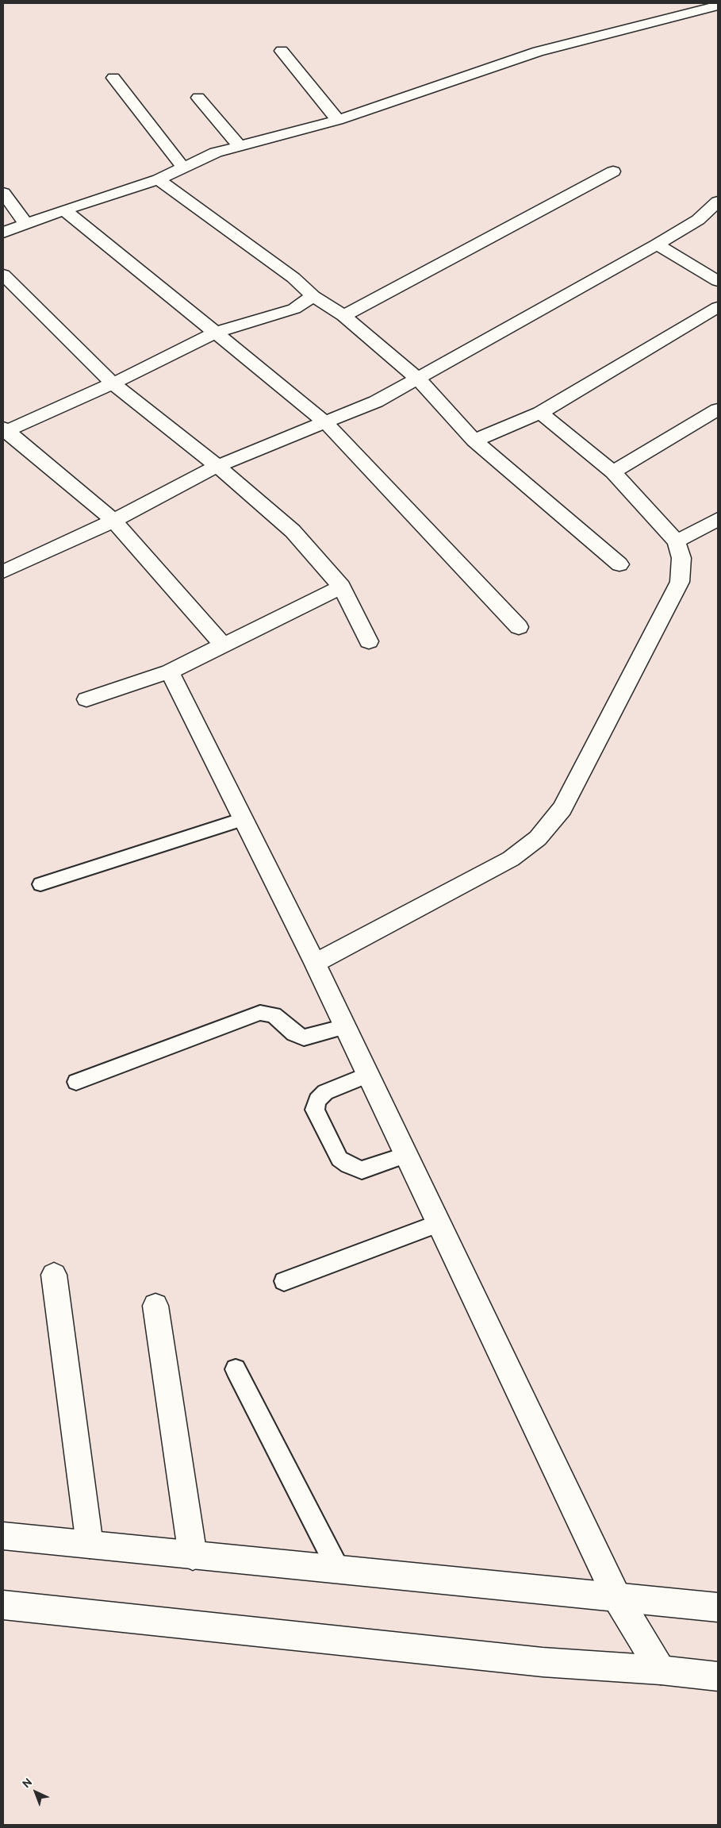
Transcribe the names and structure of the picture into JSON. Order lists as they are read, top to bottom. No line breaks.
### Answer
{"north":"top left"}
